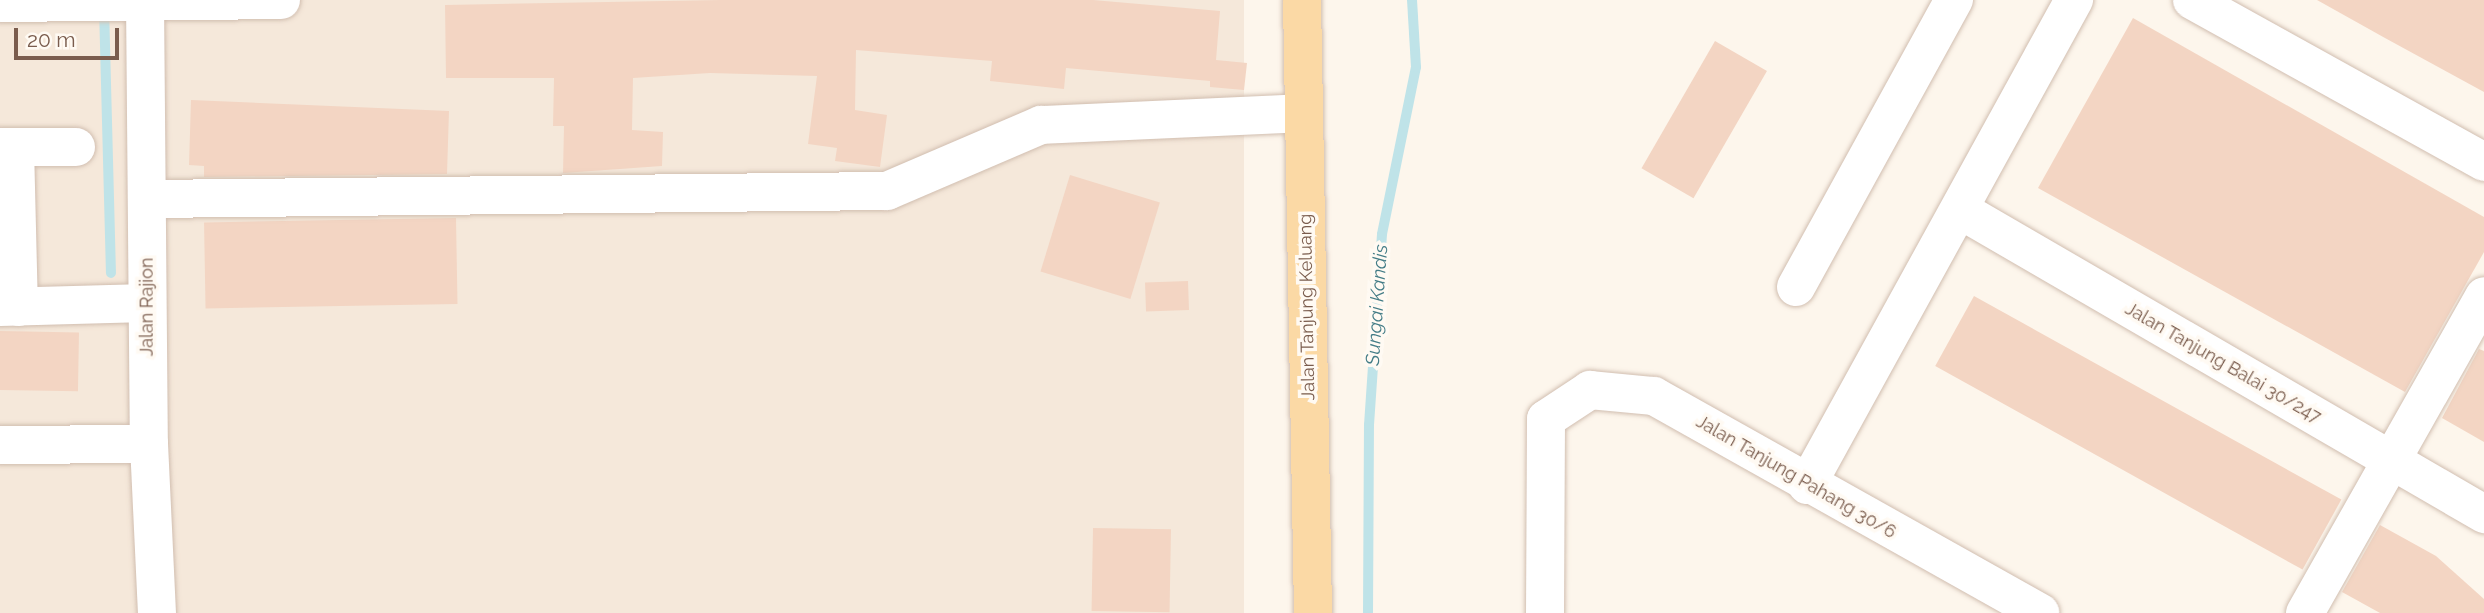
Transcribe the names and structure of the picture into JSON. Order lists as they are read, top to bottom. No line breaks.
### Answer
{"streets":{"main road":["Jalan Tanjung Keluang"],"street":["Jalan Rajion","Jalan Tanjung Balai 30/247","Jalan Tanjung Pahang 30/6"]},"water":["Sungai Kandis"],"scale_bar":"20 m"}
